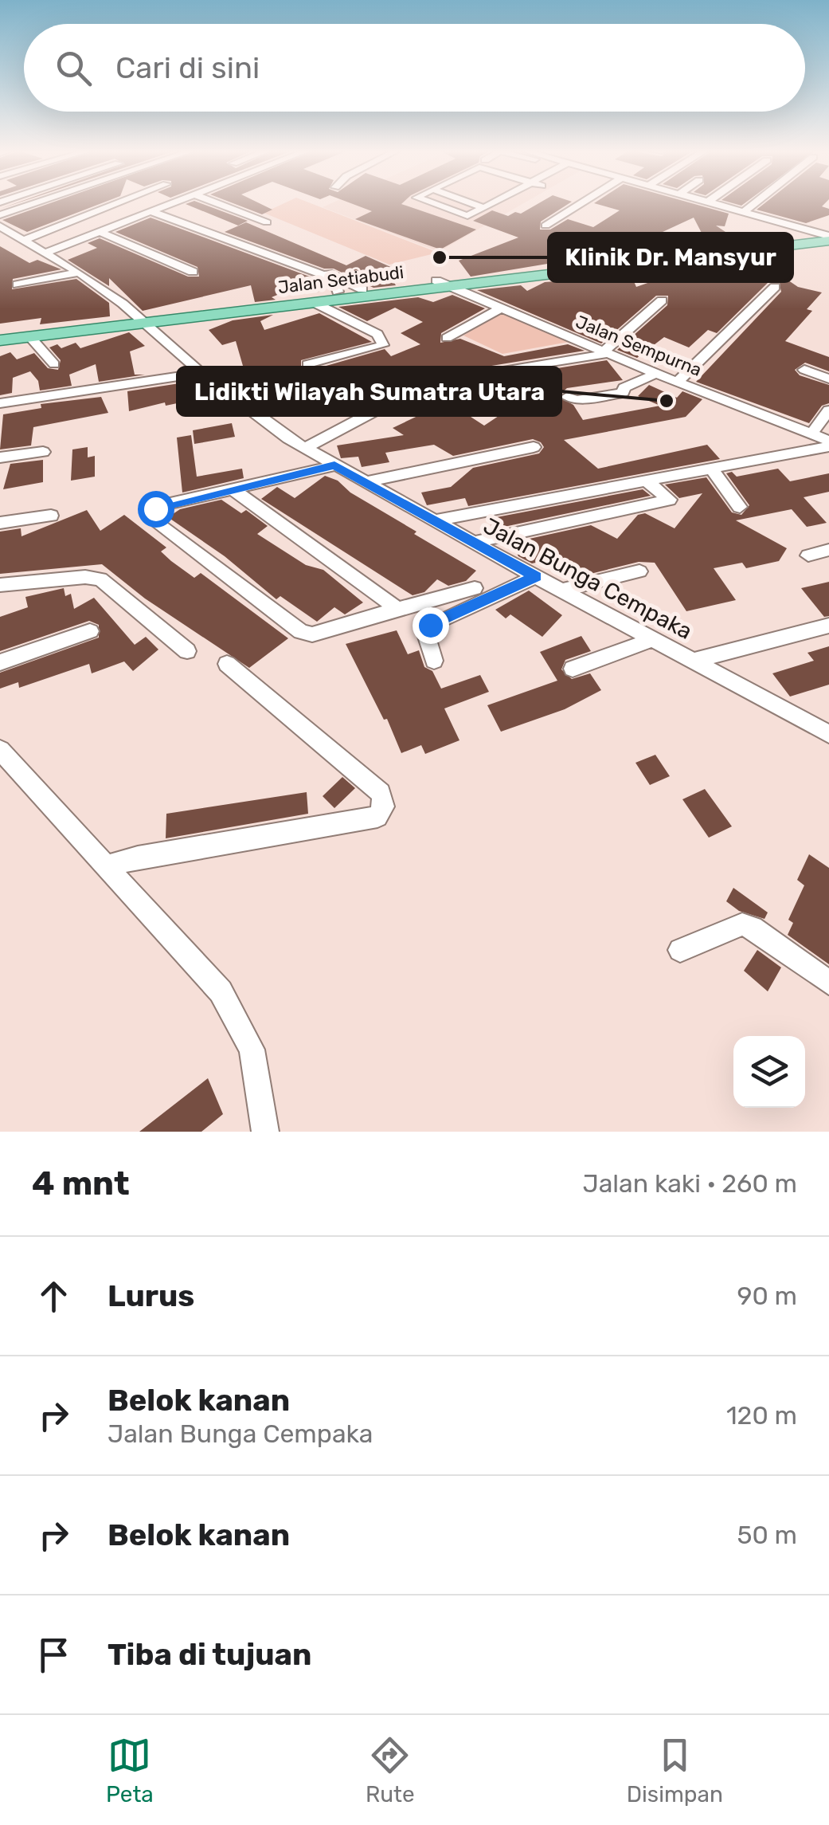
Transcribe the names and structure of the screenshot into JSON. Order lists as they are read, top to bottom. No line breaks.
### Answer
{"streets":{"main road":["Jalan Setiabudi"],"street":["Jalan Sempurna","Jalan Bunga Cempaka"]},"crossings":[["Jalan Setiabudi","Jalan Sempurna"],["Jalan Setiabudi","Jalan Bunga Cempaka"]],"places":["Klinik Dr. Mansyur","Lidikti Wilayah Sumatra Utara"],"page":{"search":"Cari di sini","heading":["4 mnt","Jalan kaki · 260 m"],"list":[["Lurus","90 m"],["Belok kanan","Jalan Bunga Cempaka","120 m"],["Belok kanan","50 m"],"Tiba di tujuan"],"nav":["Peta","Rute","Disimpan"]}}
